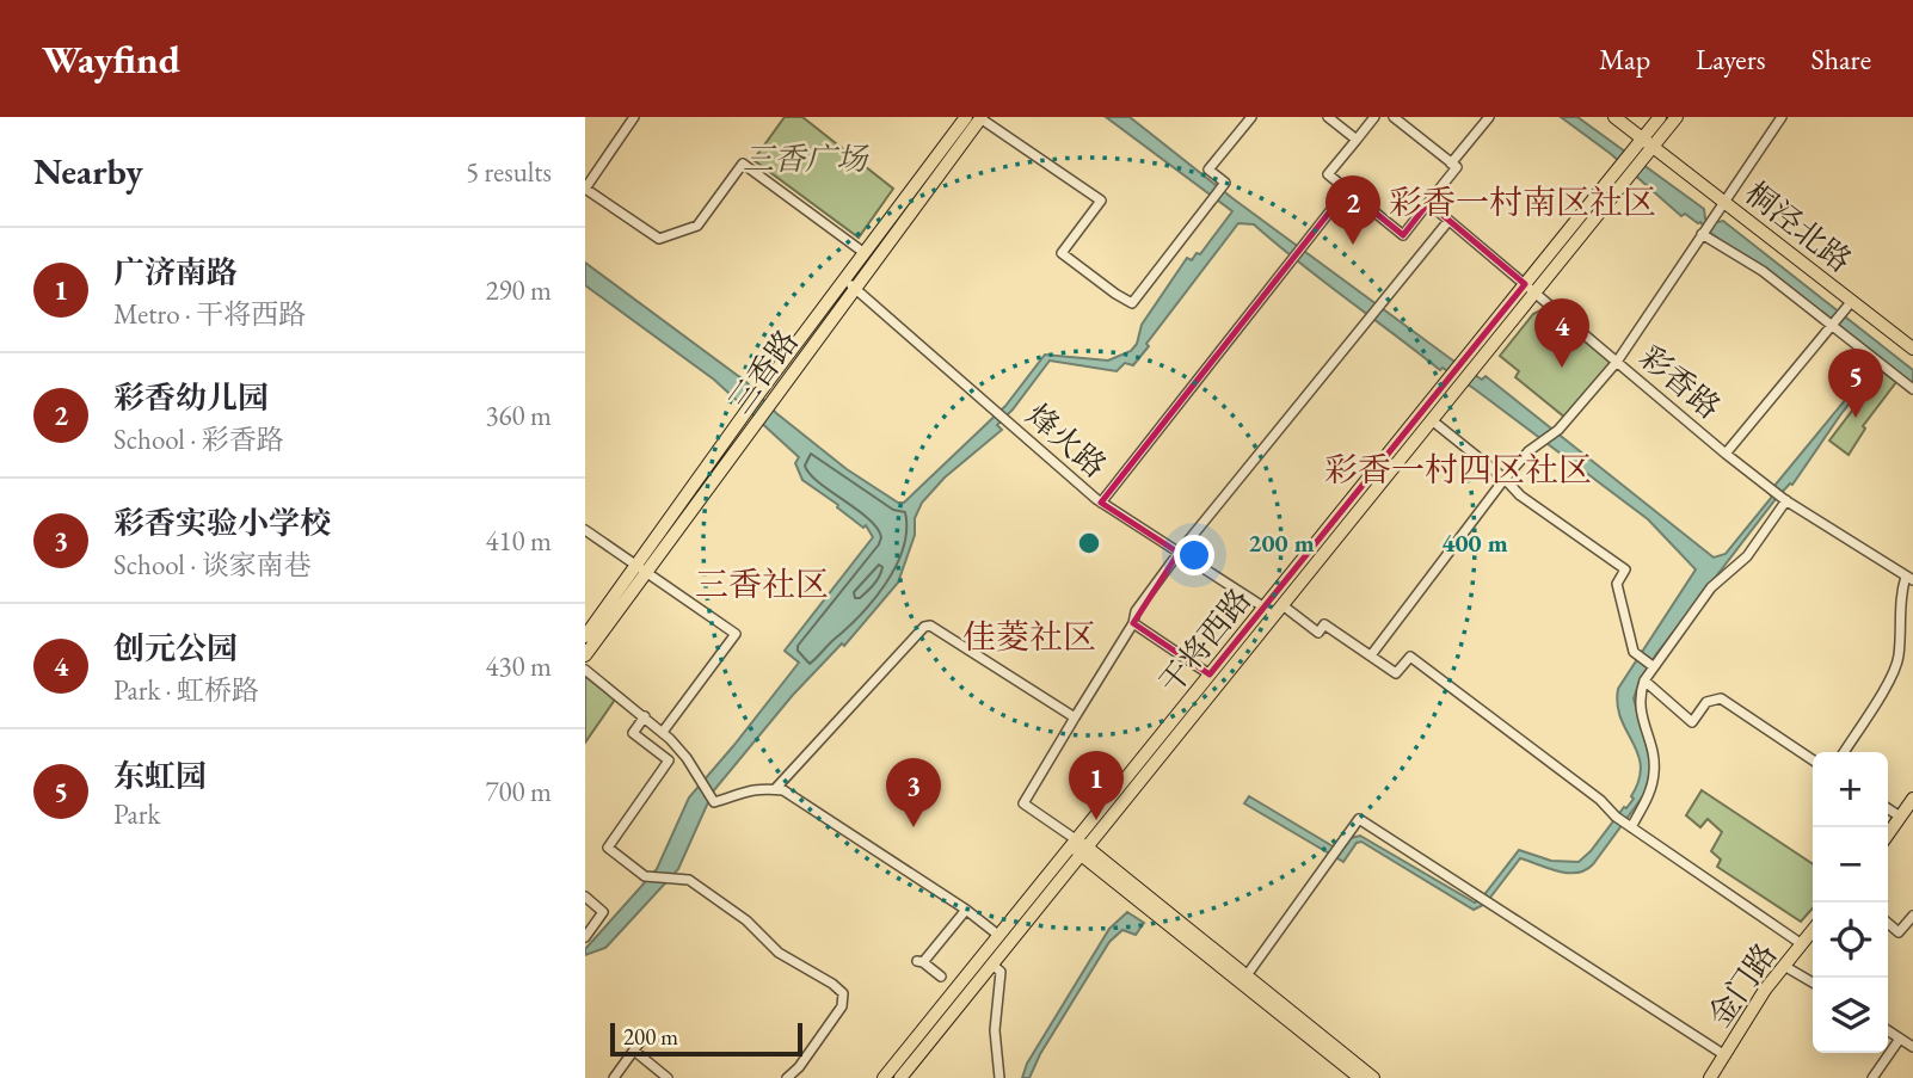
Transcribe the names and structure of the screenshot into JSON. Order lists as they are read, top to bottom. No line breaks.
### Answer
{"streets":{"main road":["桐泾北路","三香路","干将西路","金门路"],"street":["彩香路","烽火路"]},"crossings":[["桐泾北路","干将西路"],["三香路","烽火路"],["彩香路","干将西路"],["烽火路","干将西路"]],"districts":["彩香一村南区社区","彩香一村四区社区","三香社区","佳菱社区"],"parks":["三香广场"],"scale_bar":"200 m","page":{"header":"Wayfind","nav":["Map","Layers","Share"],"heading":["Nearby","5 results"],"pins":["2","4","5","1","3"],"list":[{"mark":"1","name":"广济南路","note":"Metro · 干将西路","value":"290 m"},{"mark":"2","name":"彩香幼儿园","note":"School · 彩香路","value":"360 m"},{"mark":"3","name":"彩香实验小学校","note":"School · 谈家南巷","value":"410 m"},{"mark":"4","name":"创元公园","note":"Park · 虹桥路","value":"430 m"},{"mark":"5","name":"东虹园","note":"Park","value":"700 m"}],"map_buttons":["+","−"],"scale":"200 m"},"rings":["200 m","400 m"]}
